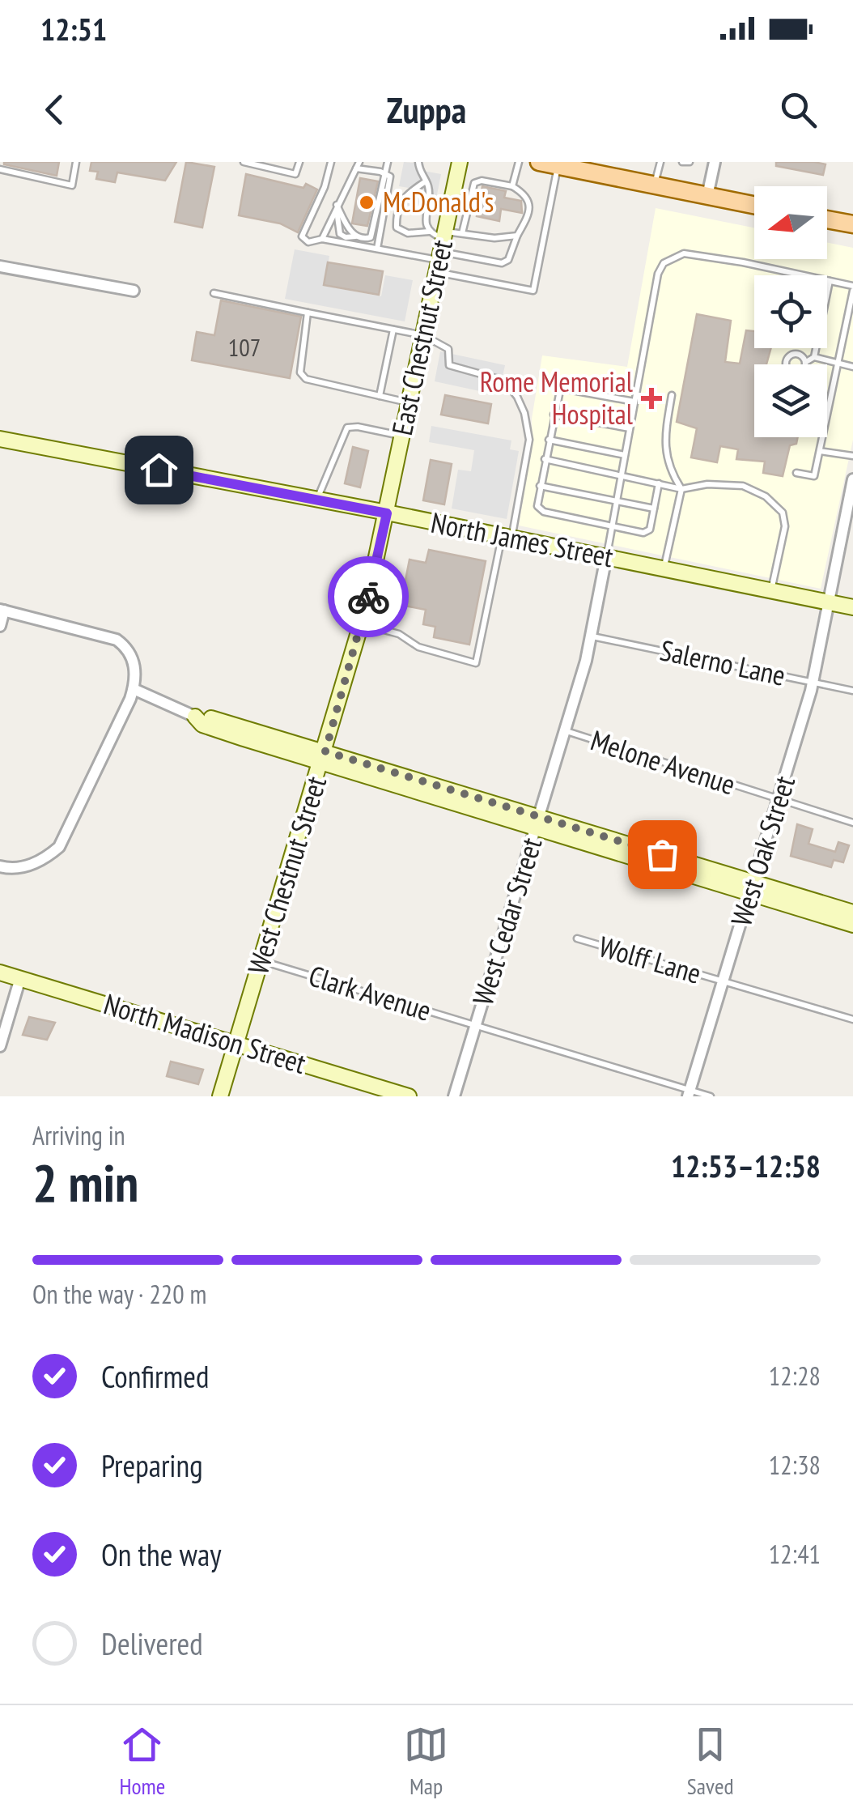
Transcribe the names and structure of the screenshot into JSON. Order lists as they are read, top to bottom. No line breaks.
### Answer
{"streets":{"street":["East Chestnut Street","North James Street","West Oak Street","West Chestnut Street","West Cedar Street","North Madison Street"],"lane":["Salerno Lane","Melone Avenue","Wolff Lane","Clark Avenue"]},"crossings":[["East Chestnut Street","North James Street"],["East Chestnut Street","West Chestnut Street"],["North James Street","West Oak Street"],["North James Street","West Chestnut Street"],["North James Street","West Cedar Street"],["Salerno Lane","West Oak Street"],["Salerno Lane","West Cedar Street"],["Melone Avenue","West Oak Street"],["Melone Avenue","West Cedar Street"],["West Oak Street","Wolff Lane"],["West Oak Street","Clark Avenue"],["West Chestnut Street","Clark Avenue"],["West Chestnut Street","North Madison Street"],["West Cedar Street","Clark Avenue"]],"places":{"other":["McDonald's"],"health":["Rome Memorial Hospital"]},"house_numbers":["107"],"north":"left","page":{"status":"12:51","header":"Zuppa","heading":["2 min","Arriving in","12:53–12:58"],"bar":"On the way · 220 m","list":[["Confirmed","12:28"],["Preparing","12:38"],["On the way","12:41"],"Delivered"],"tabs":["Home","Map","Saved"]}}
